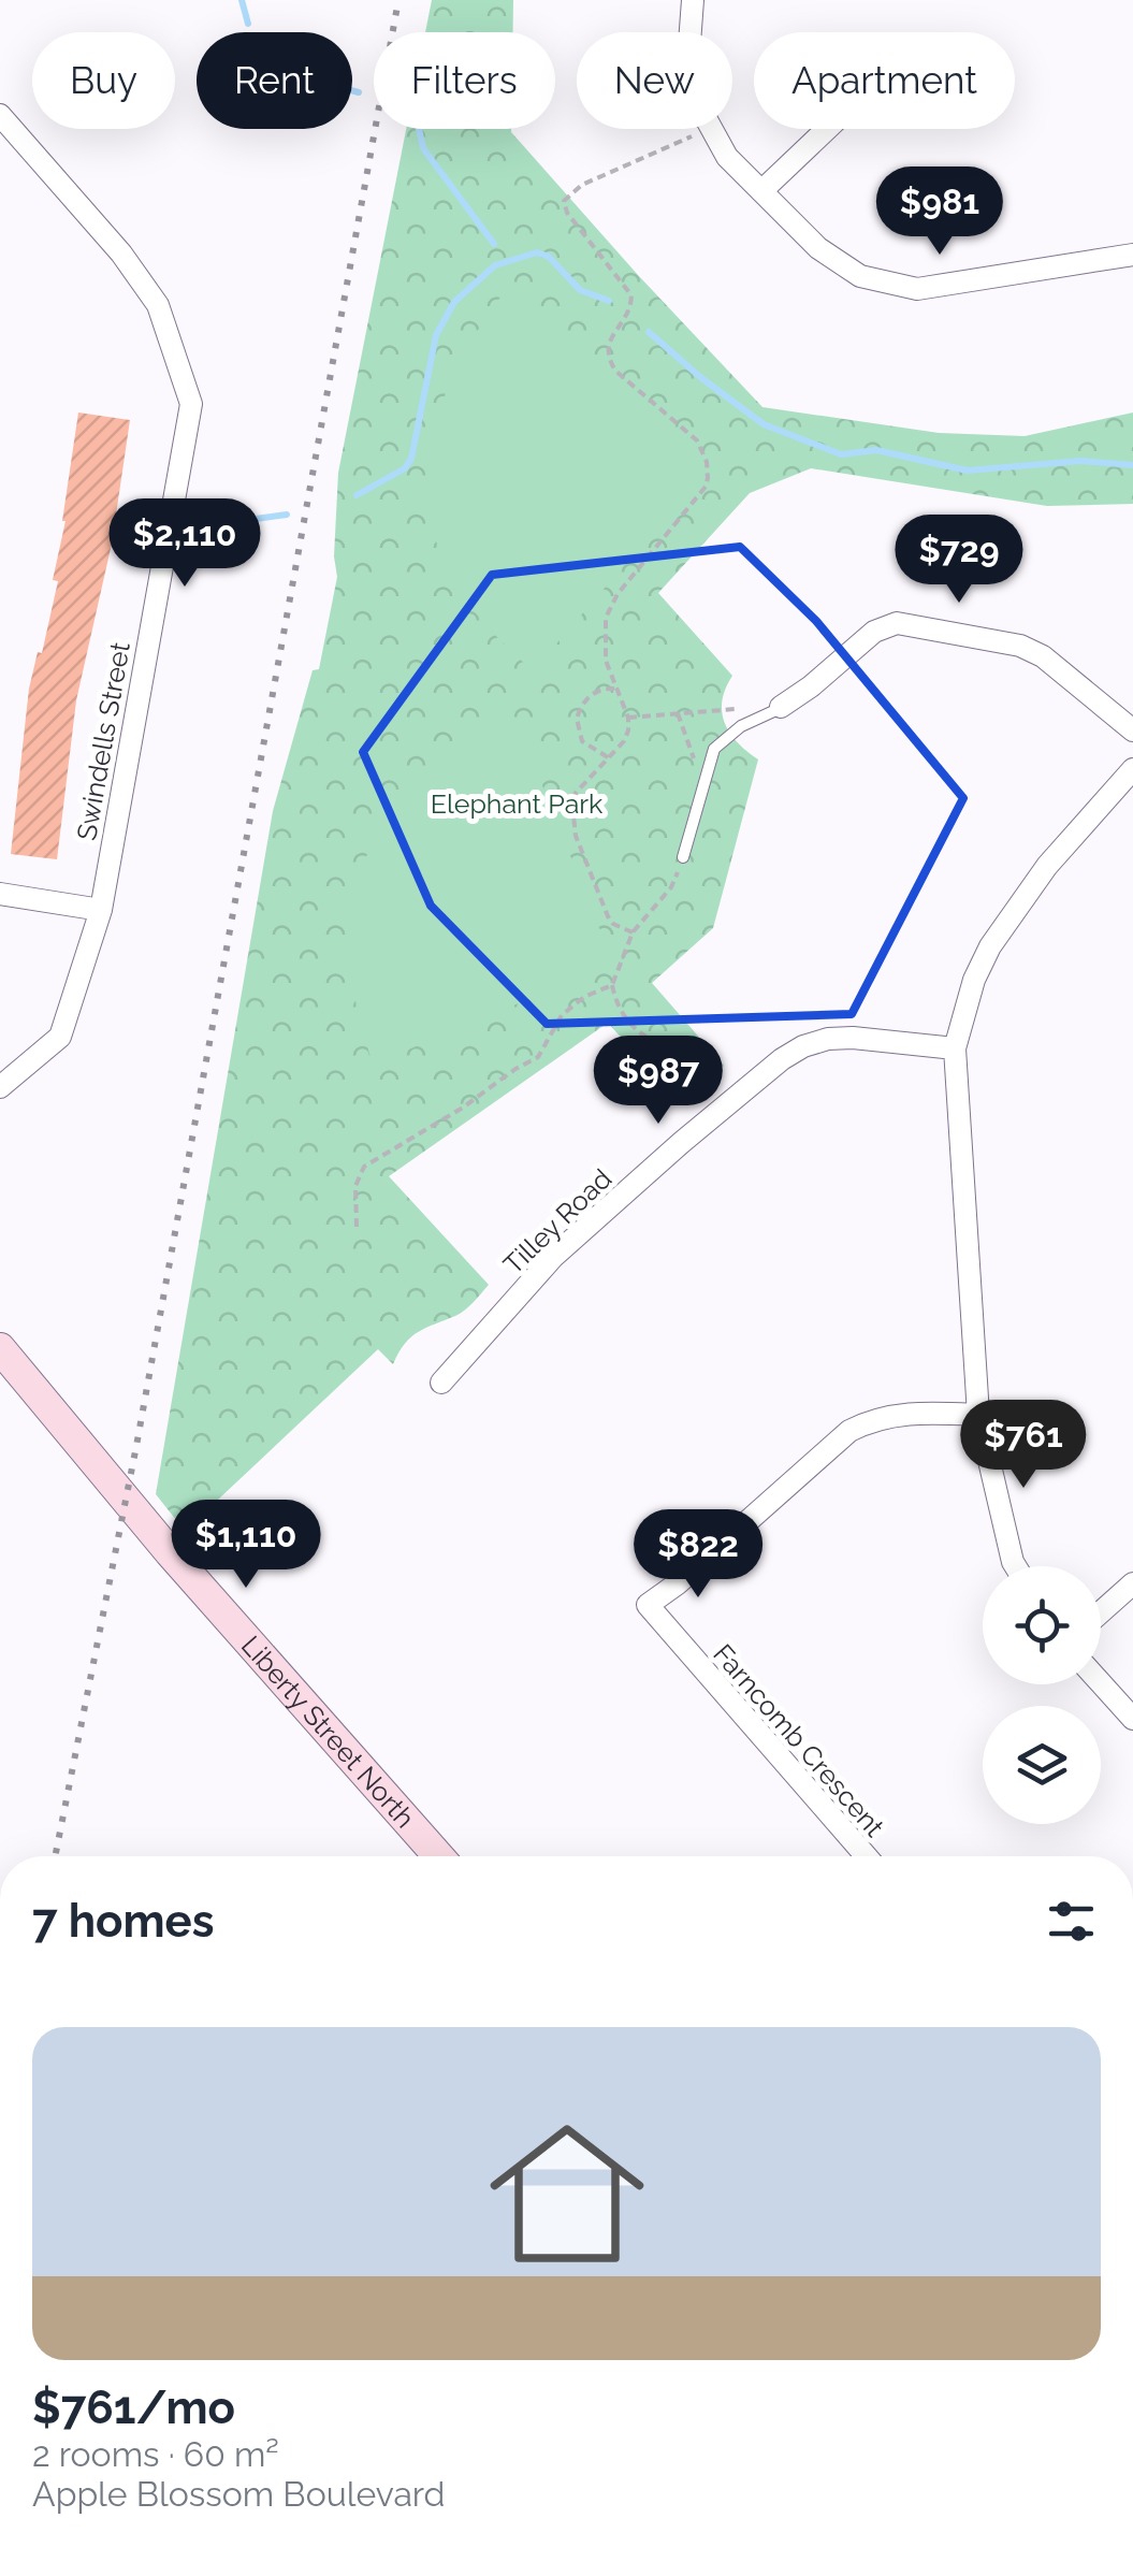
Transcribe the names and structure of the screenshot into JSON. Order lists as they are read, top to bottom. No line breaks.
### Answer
{"streets":{"main road":["Liberty Street North"],"street":["Swindells Street","Tilley Road","Farncomb Crescent"]},"parks":["Elephant Park"],"page":{"chip":["Buy","Rent","Filters","New","Apartment"],"price":["$981","$2,110","$729","$987","$761","$1,110","$822"],"heading":"7 homes","list":[{"name":"$761/mo","note":"2 rooms · 60 m² · Apple Blossom Boulevard"}]}}
